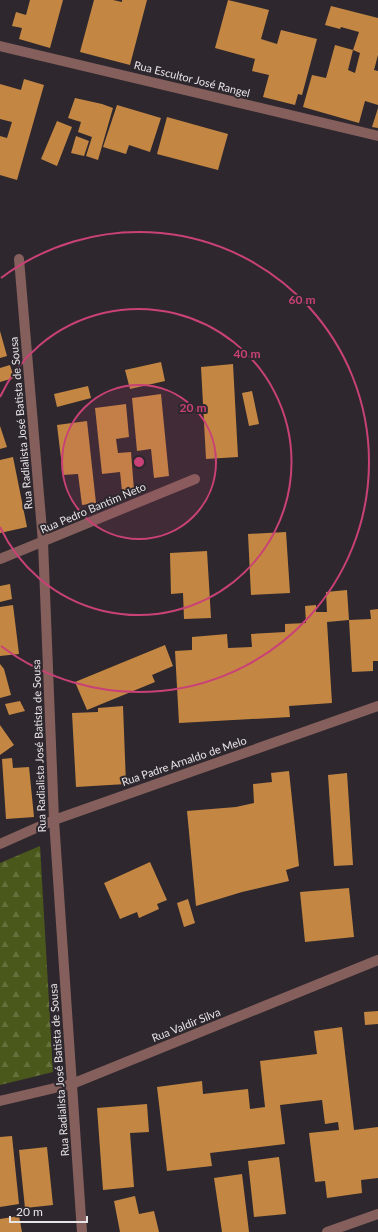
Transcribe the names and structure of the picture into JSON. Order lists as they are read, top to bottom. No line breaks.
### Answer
{"streets":{"street":["Rua Escultor José Rangel","Rua Radialista José Batista de Sousa","Rua Pedro Bantim Neto","Rua Padre Arnaldo de Melo","Rua Valdir Silva"]},"crossings":[["Rua Radialista José Batista de Sousa","Rua Pedro Bantim Neto"],["Rua Radialista José Batista de Sousa","Rua Padre Arnaldo de Melo"],["Rua Radialista José Batista de Sousa","Rua Valdir Silva"]],"scale_bar":"20 m","rings":["60 m","40 m","20 m"]}
